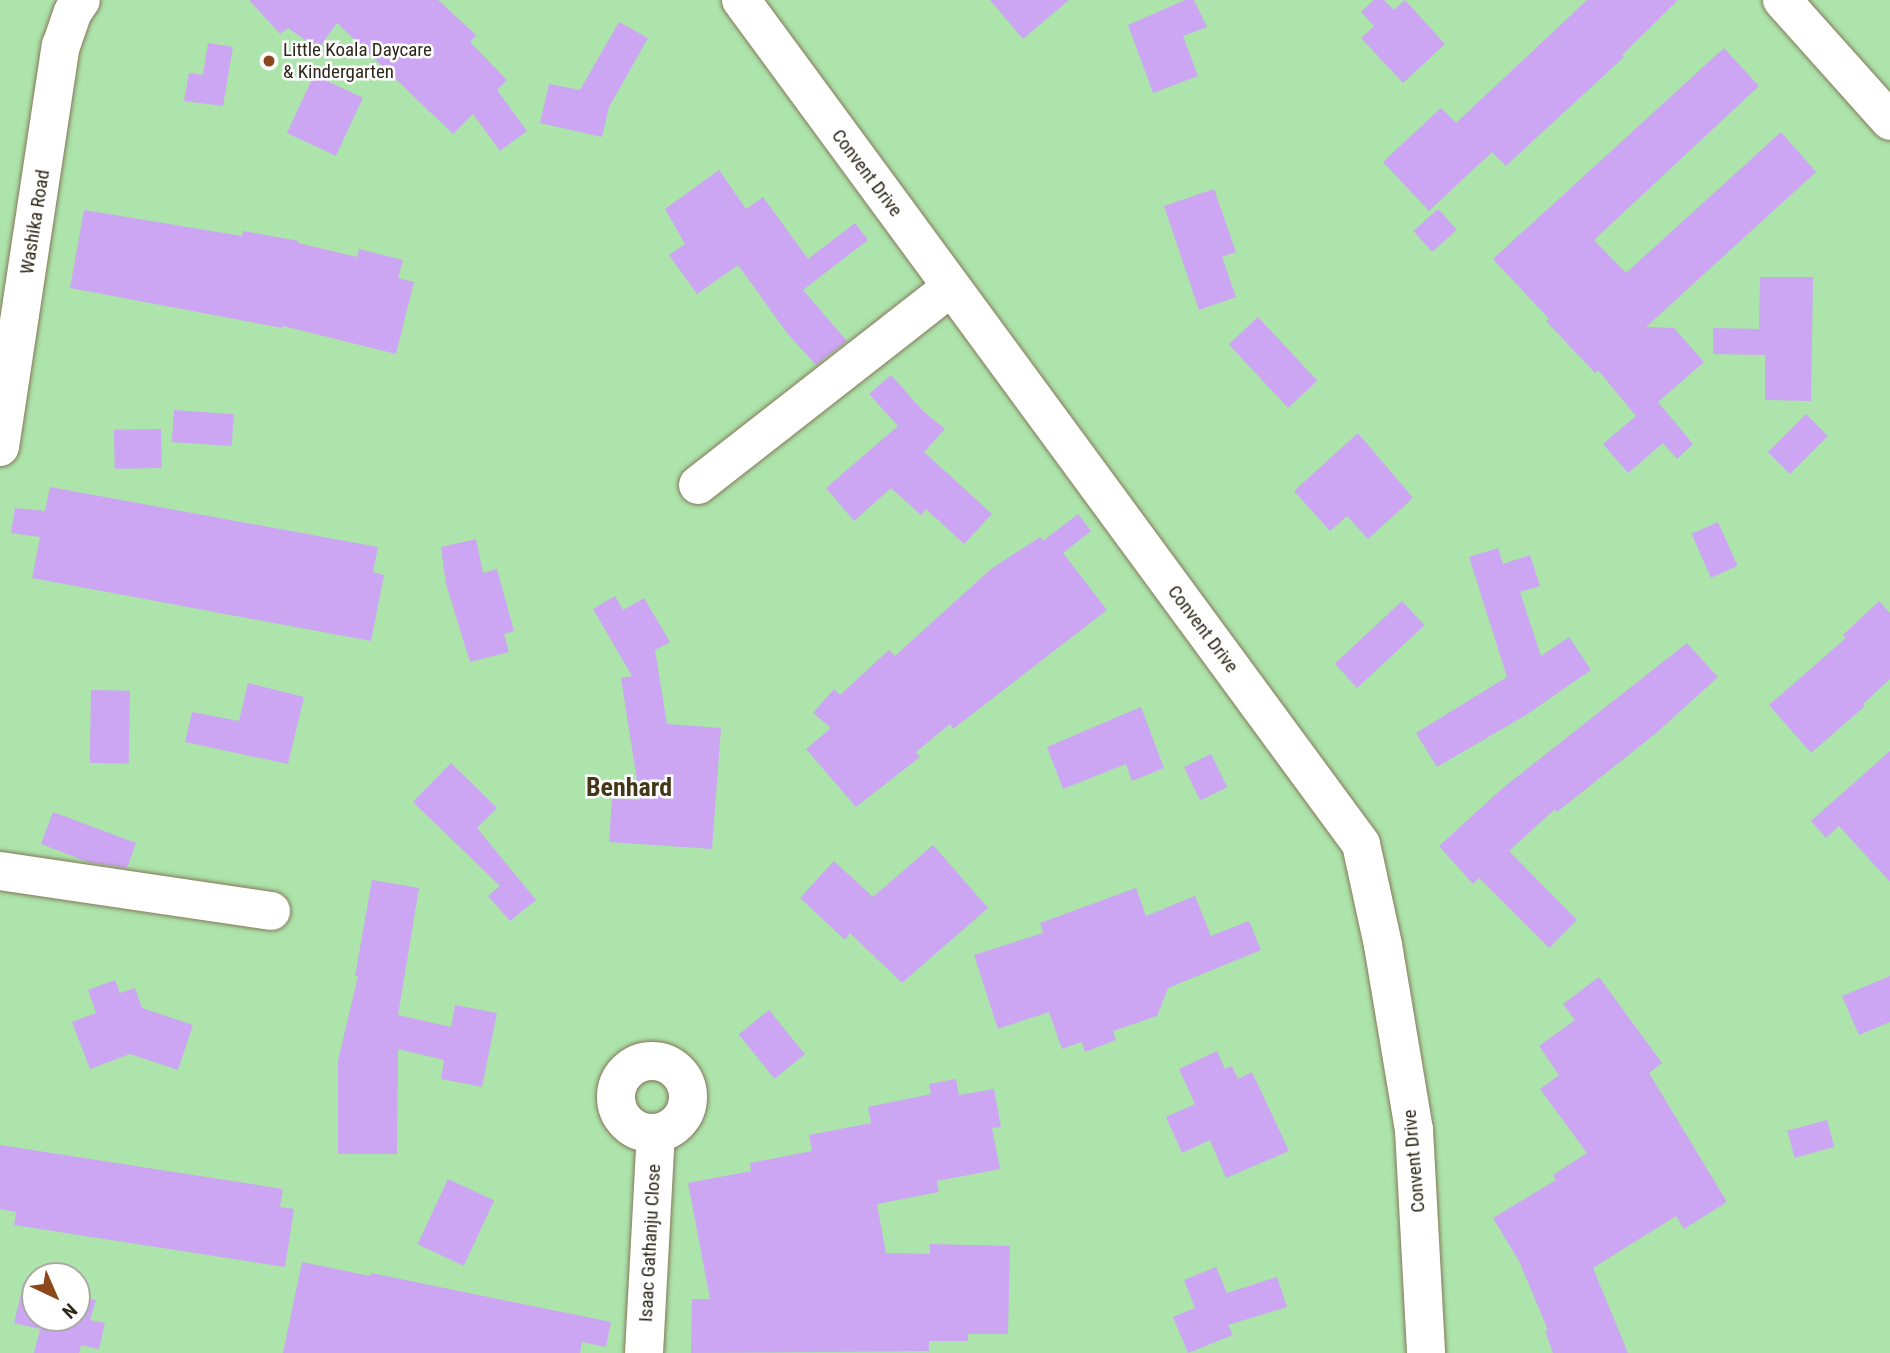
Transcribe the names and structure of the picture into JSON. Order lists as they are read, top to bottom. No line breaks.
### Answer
{"streets":{"street":["Convent Drive","Washika Road","Isaac Gathanju Close"]},"districts":["Benhard"],"places":["Little Koala Daycare & Kindergarten"],"north":"bottom right"}
